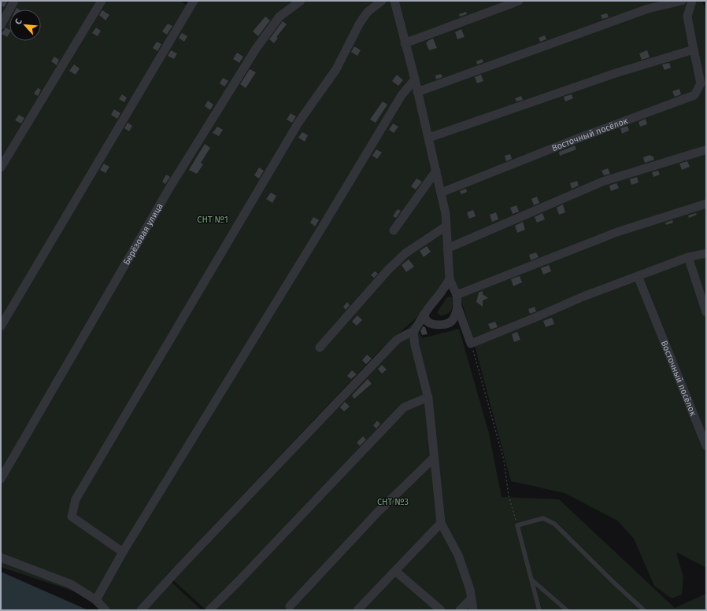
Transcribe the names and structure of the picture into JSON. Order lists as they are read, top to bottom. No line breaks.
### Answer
{"streets":{"street":["Восточный посёлок","Берёзовая улица"]},"parks":["СНТ №1","СНТ №3"],"north":"top left"}
